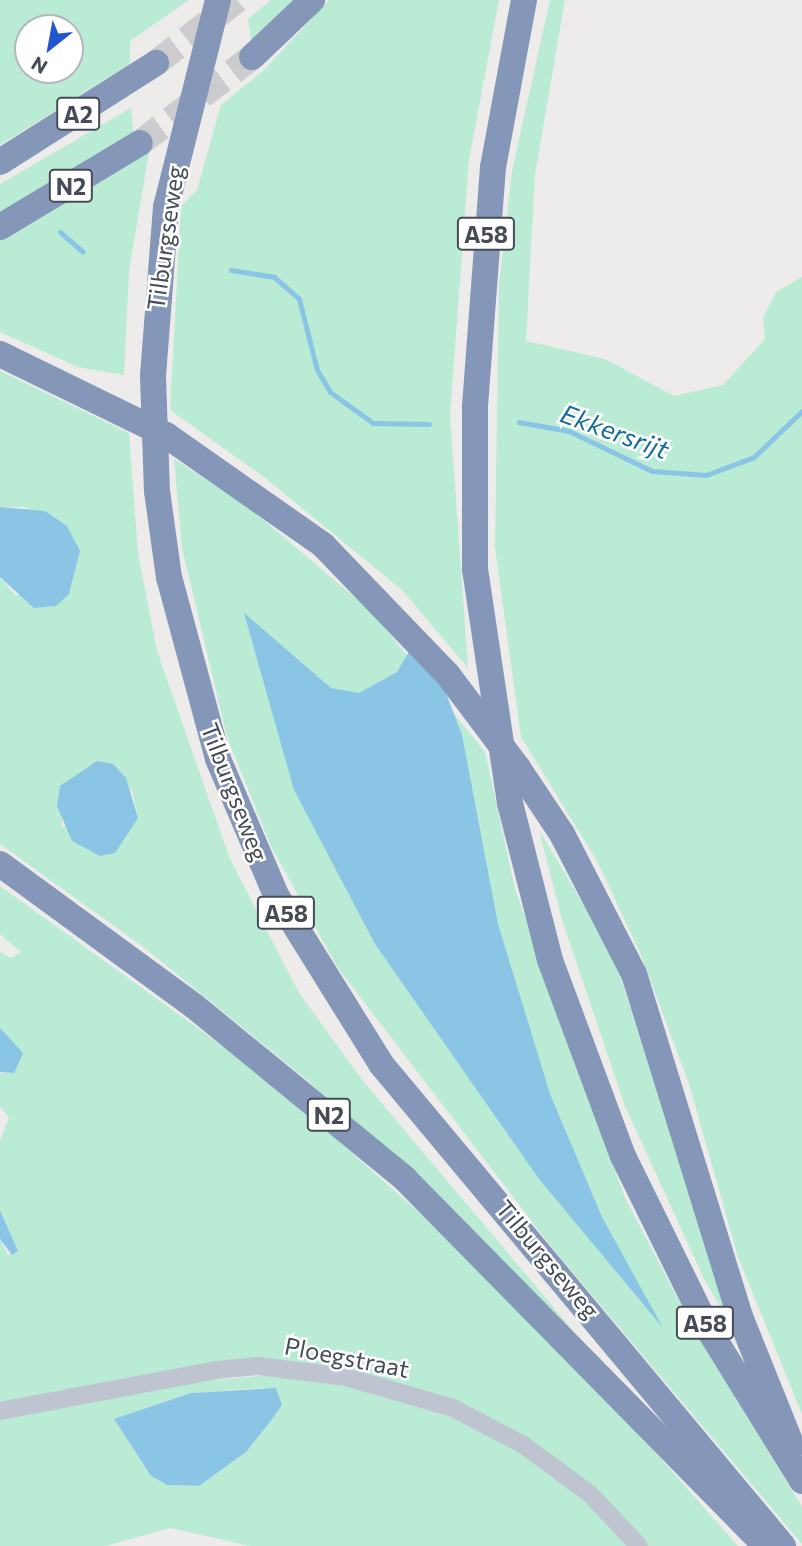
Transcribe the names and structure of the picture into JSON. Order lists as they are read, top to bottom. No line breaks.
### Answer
{"streets":{"highway":["A2","N2","A58","Tilburgseweg"],"street":["Ploegstraat"]},"water":["Ekkersrijt"],"north":"bottom left"}
